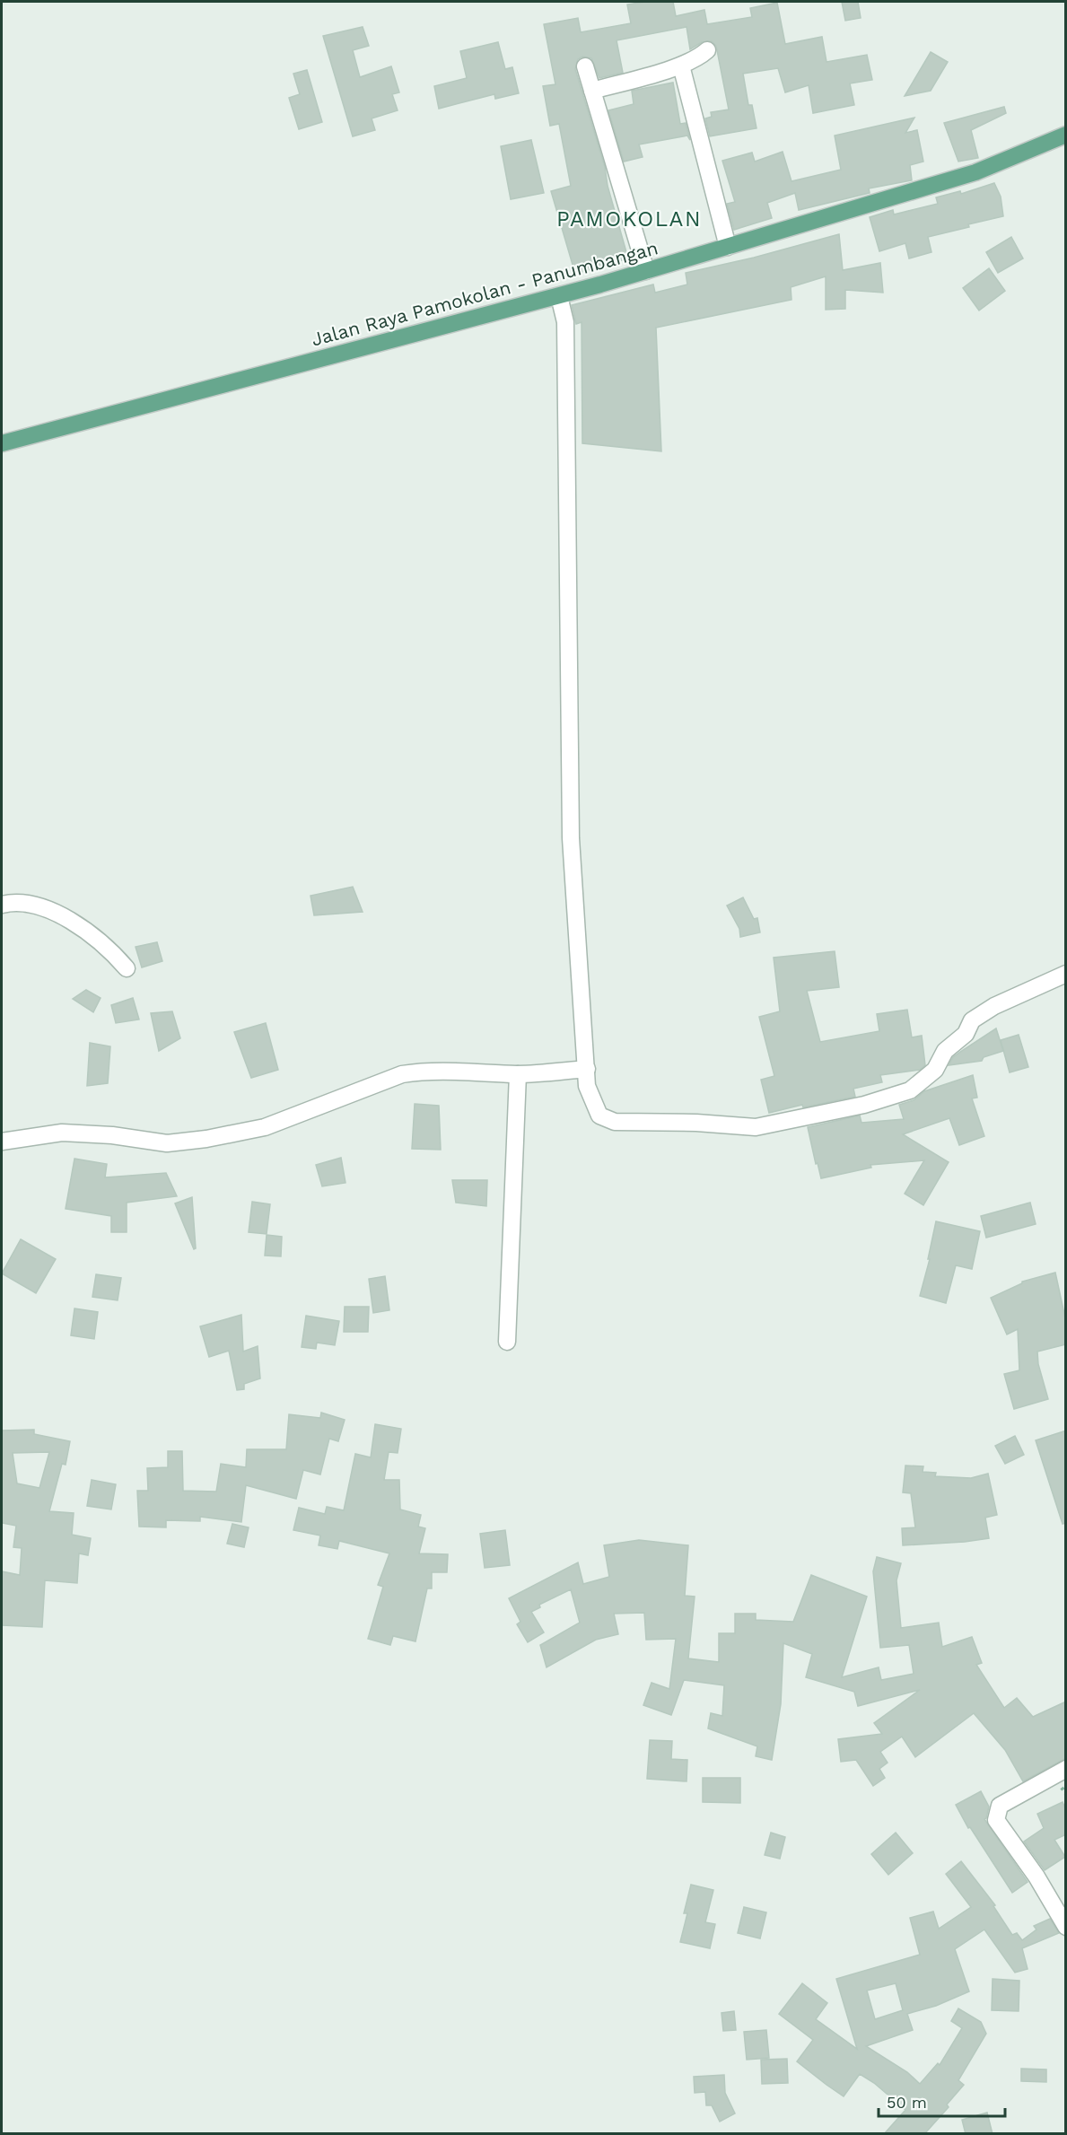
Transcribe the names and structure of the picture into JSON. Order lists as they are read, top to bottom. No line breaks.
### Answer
{"streets":{"main road":["Jalan Raya Pamokolan - Panumbangan"]},"districts":["PAMOKOLAN"],"scale_bar":"50 m"}
